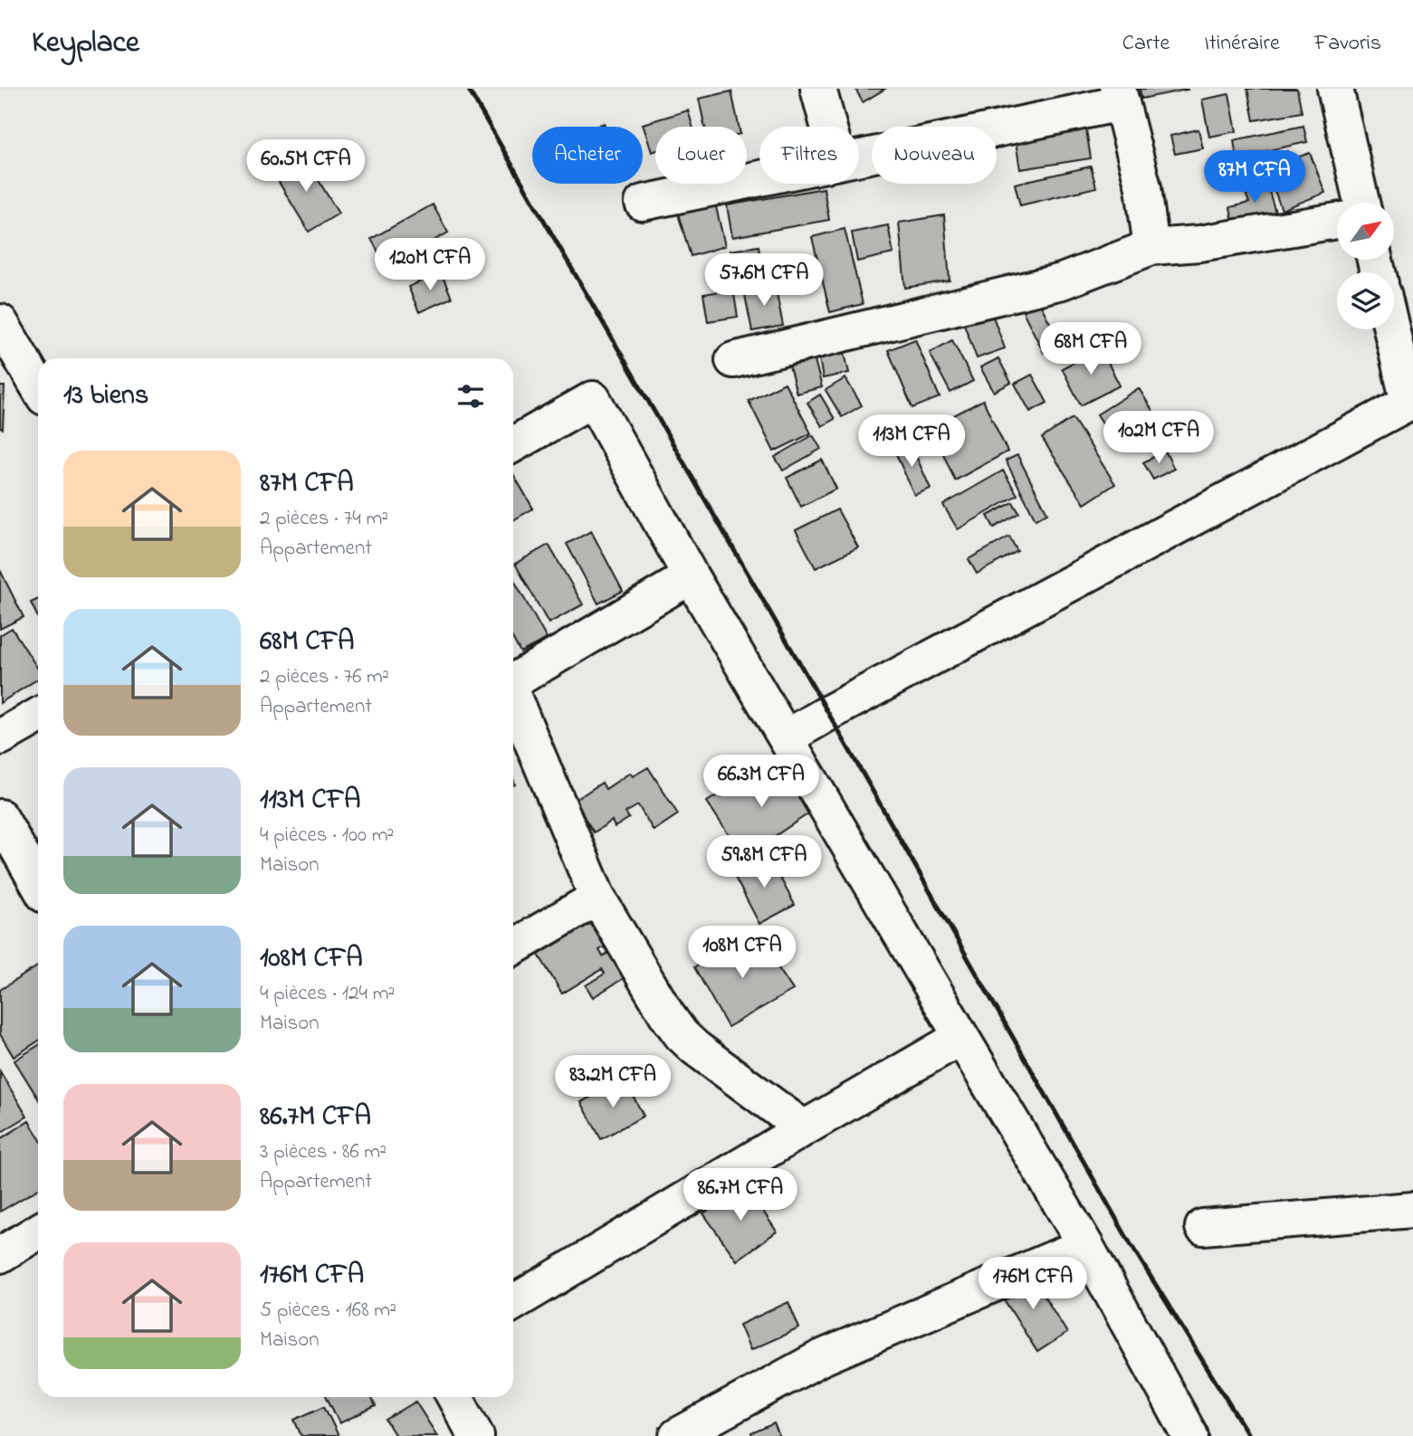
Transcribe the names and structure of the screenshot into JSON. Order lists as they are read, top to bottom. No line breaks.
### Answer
{"north":"top right","page":{"header":"Keyplace","nav":["Carte","Itinéraire","Favoris"],"chip":["Acheter","Louer","Filtres","Nouveau"],"price":["60.5M CFA","87M CFA","120M CFA","57.6M CFA","68M CFA","102M CFA","113M CFA","66.3M CFA","59.8M CFA","108M CFA","83.2M CFA","86.7M CFA","176M CFA"],"heading":"13 biens","list":[{"name":"87M CFA","note":"2 pièces · 74 m² · Appartement"},{"name":"68M CFA","note":"2 pièces · 76 m² · Appartement"},{"name":"113M CFA","note":"4 pièces · 100 m² · Maison"},{"name":"108M CFA","note":"4 pièces · 124 m² · Maison"},{"name":"86.7M CFA","note":"3 pièces · 86 m² · Appartement"},{"name":"176M CFA","note":"5 pièces · 168 m² · Maison"}]}}
